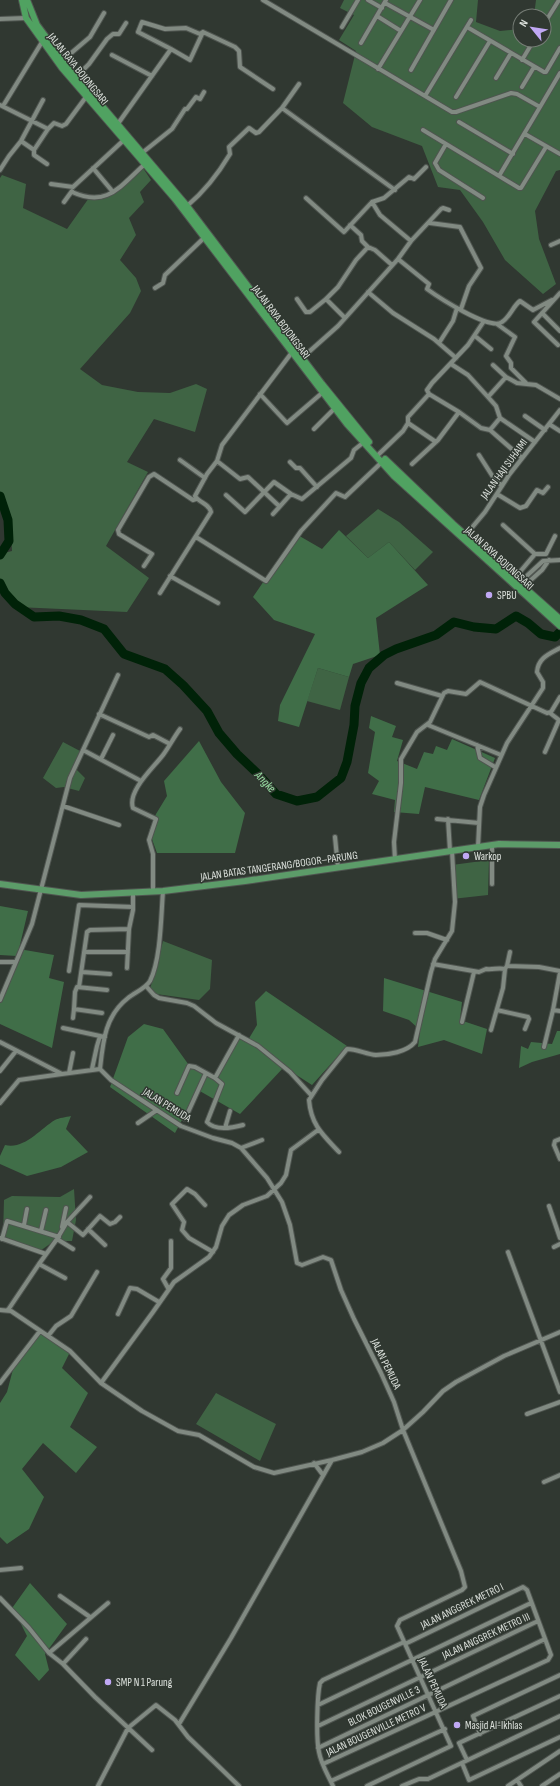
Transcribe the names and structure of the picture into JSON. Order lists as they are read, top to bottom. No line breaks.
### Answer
{"streets":{"highway":["JALAN RAYA BOJONGSARI"],"main road":["JALAN BATAS TANGERANG/BOGOR–PARUNG"],"street":["JALAN HAJI SUHAIMI","JALAN PEMUDA","JALAN ANGGREK METRO I","JALAN ANGGREK METRO III","BLOK BOUGENVILLE 3","JALAN BOUGENVILLE METRO V"]},"crossings":[["JALAN RAYA BOJONGSARI","JALAN HAJI SUHAIMI"],["JALAN PEMUDA","JALAN ANGGREK METRO I"],["JALAN PEMUDA","JALAN ANGGREK METRO III"],["JALAN PEMUDA","BLOK BOUGENVILLE 3"],["JALAN PEMUDA","JALAN BOUGENVILLE METRO V"],["BLOK BOUGENVILLE 3","JALAN BOUGENVILLE METRO V"]],"water":["Angke"],"places":["SPBU","Warkop","SMP N 1 Parung","Masjid Al-Ikhlas"],"north":"top left"}
